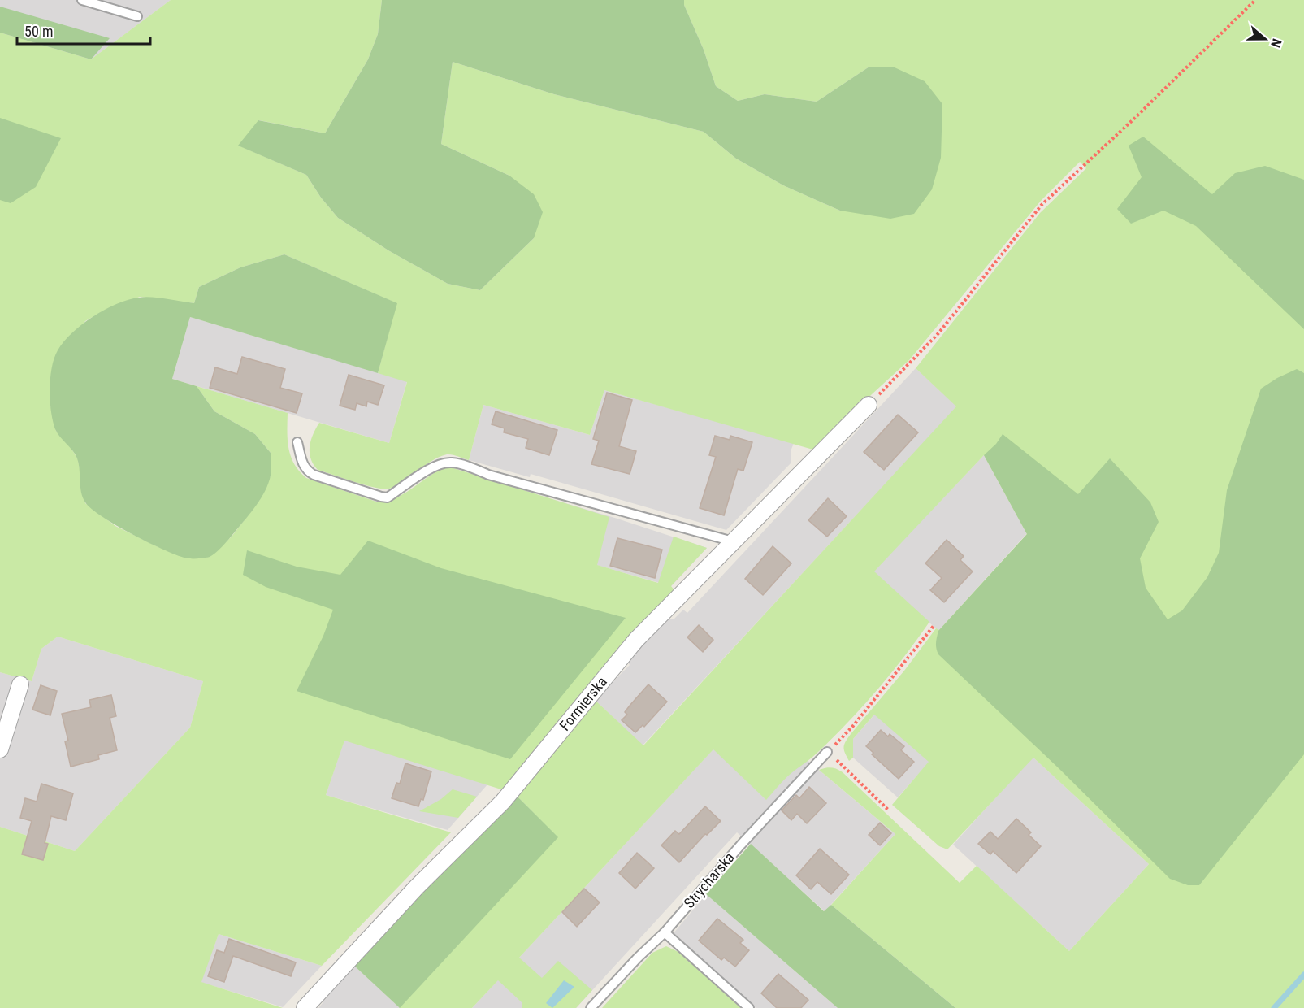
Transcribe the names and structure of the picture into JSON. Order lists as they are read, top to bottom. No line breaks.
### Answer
{"streets":{"street":["Formierska"],"lane":["Strycharska"]},"scale_bar":"50 m","north":"right"}
